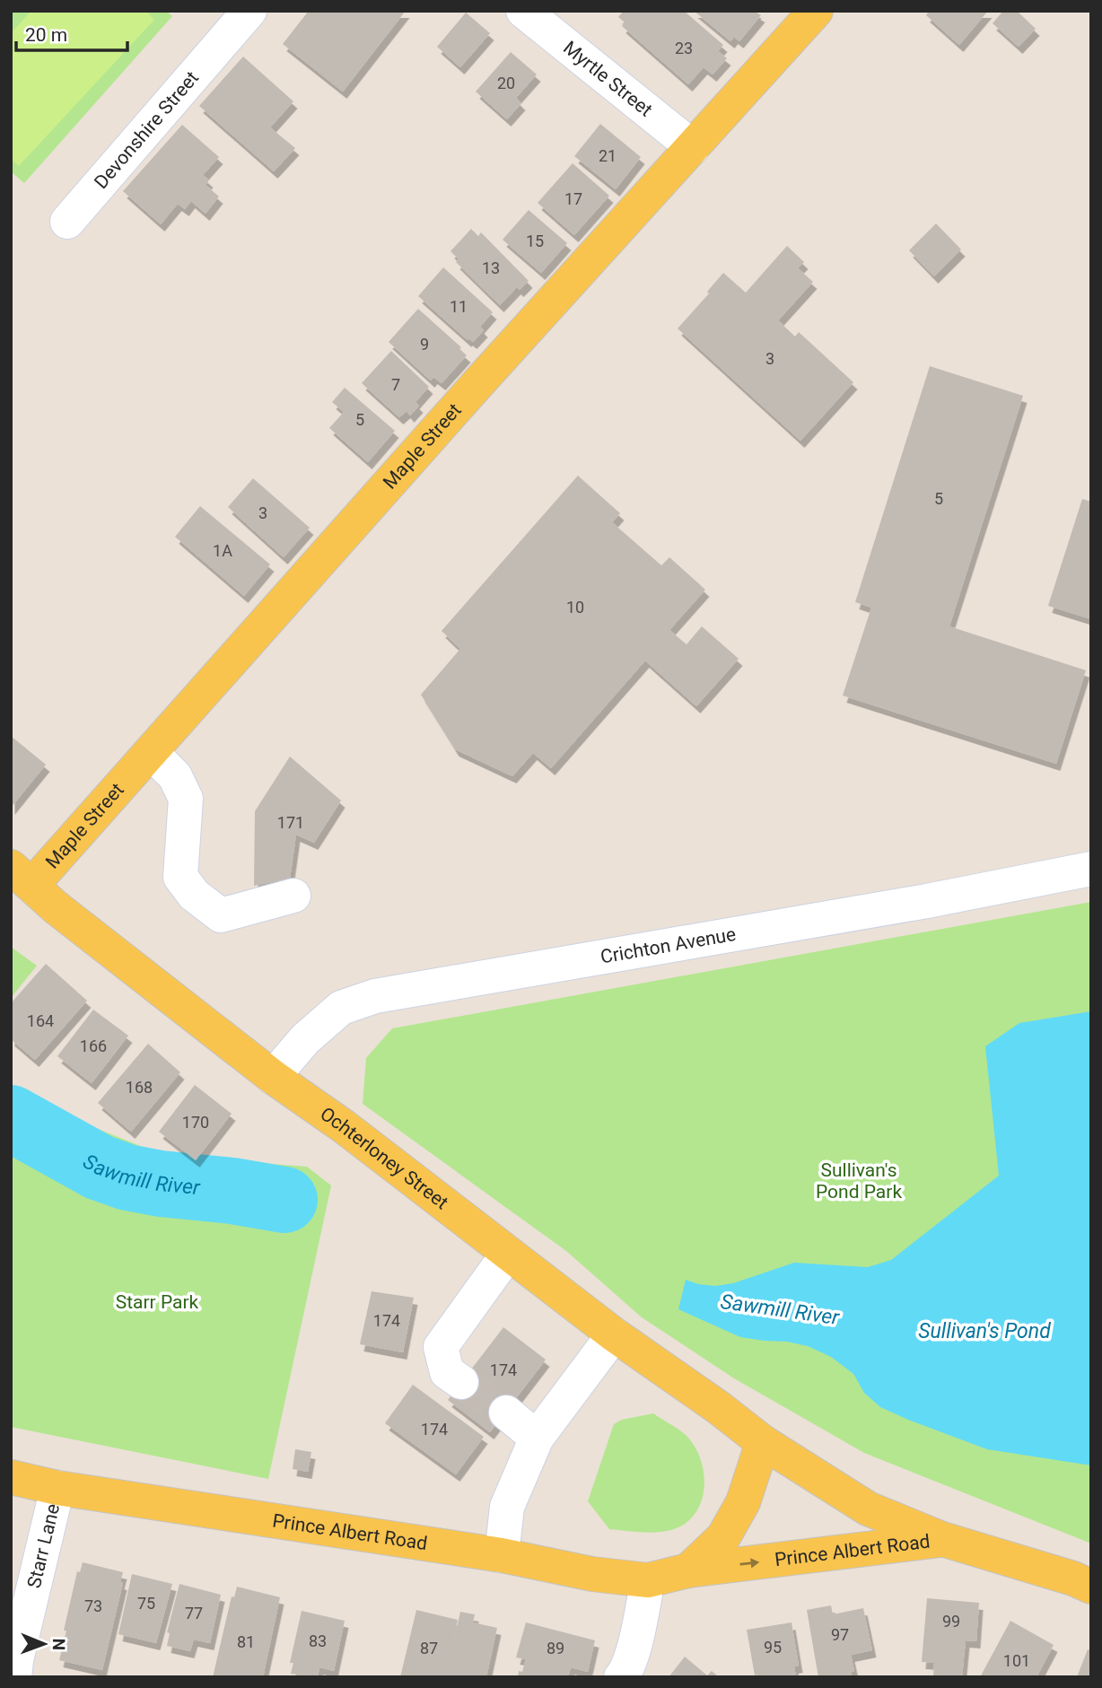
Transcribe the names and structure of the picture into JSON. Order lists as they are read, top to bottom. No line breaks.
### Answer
{"streets":{"main road":["Maple Street","Ochterloney Street","Prince Albert Road"],"street":["Myrtle Street","Devonshire Street","Crichton Avenue","Starr Lane"]},"crossings":[["Myrtle Street","Maple Street"],["Maple Street","Ochterloney Street"],["Crichton Avenue","Ochterloney Street"],["Ochterloney Street","Prince Albert Road"],["Prince Albert Road","Starr Lane"]],"water":["Sawmill River","Sullivan's Pond"],"parks":["Sullivan's Pond Park","Starr Park"],"house_numbers":["23","20","21","17","15","13","11","9","3","7","5","5","3","1A","10","171","164","166","168","170","174","174","174","75","73","77","99","97","83","81","95","87","89","101"],"scale_bar":"20 m","north":"right"}
